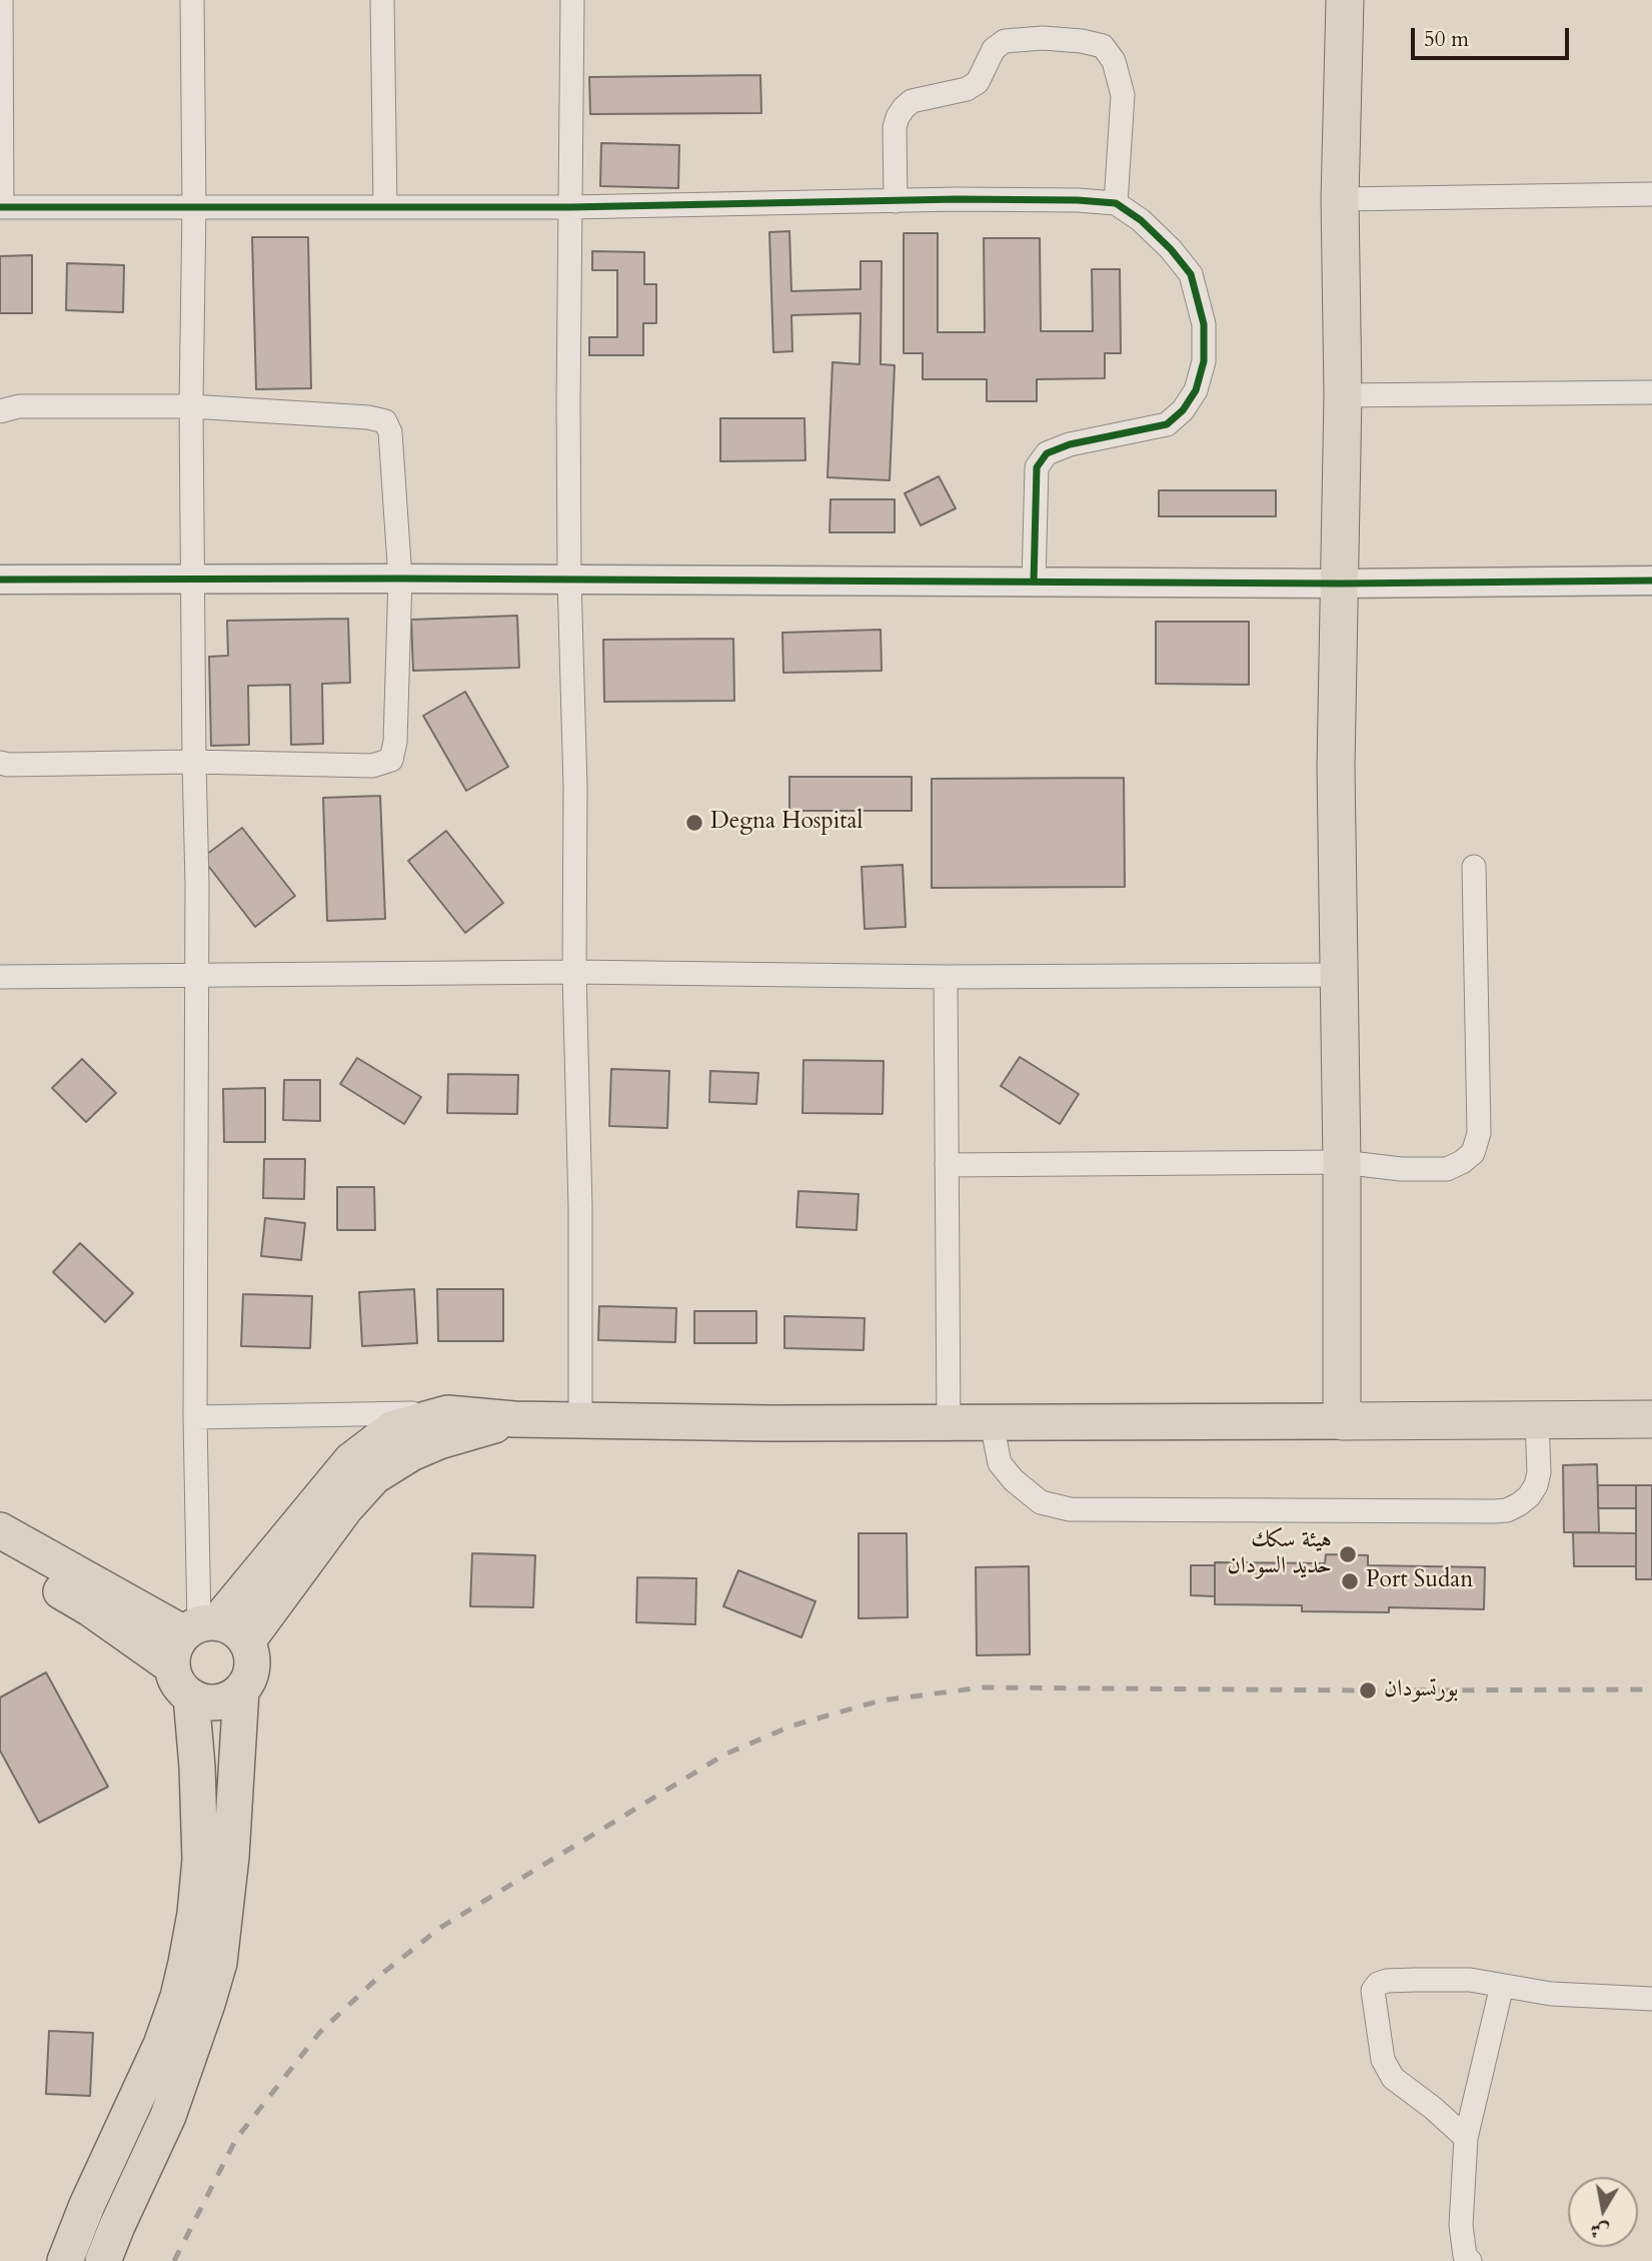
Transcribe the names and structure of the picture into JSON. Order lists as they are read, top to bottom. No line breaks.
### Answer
{"places":["Degna Hospital","هيئة سكك حديد السودان","Port Sudan","بورتسودان"],"scale_bar":"50 m","north":"bottom"}
